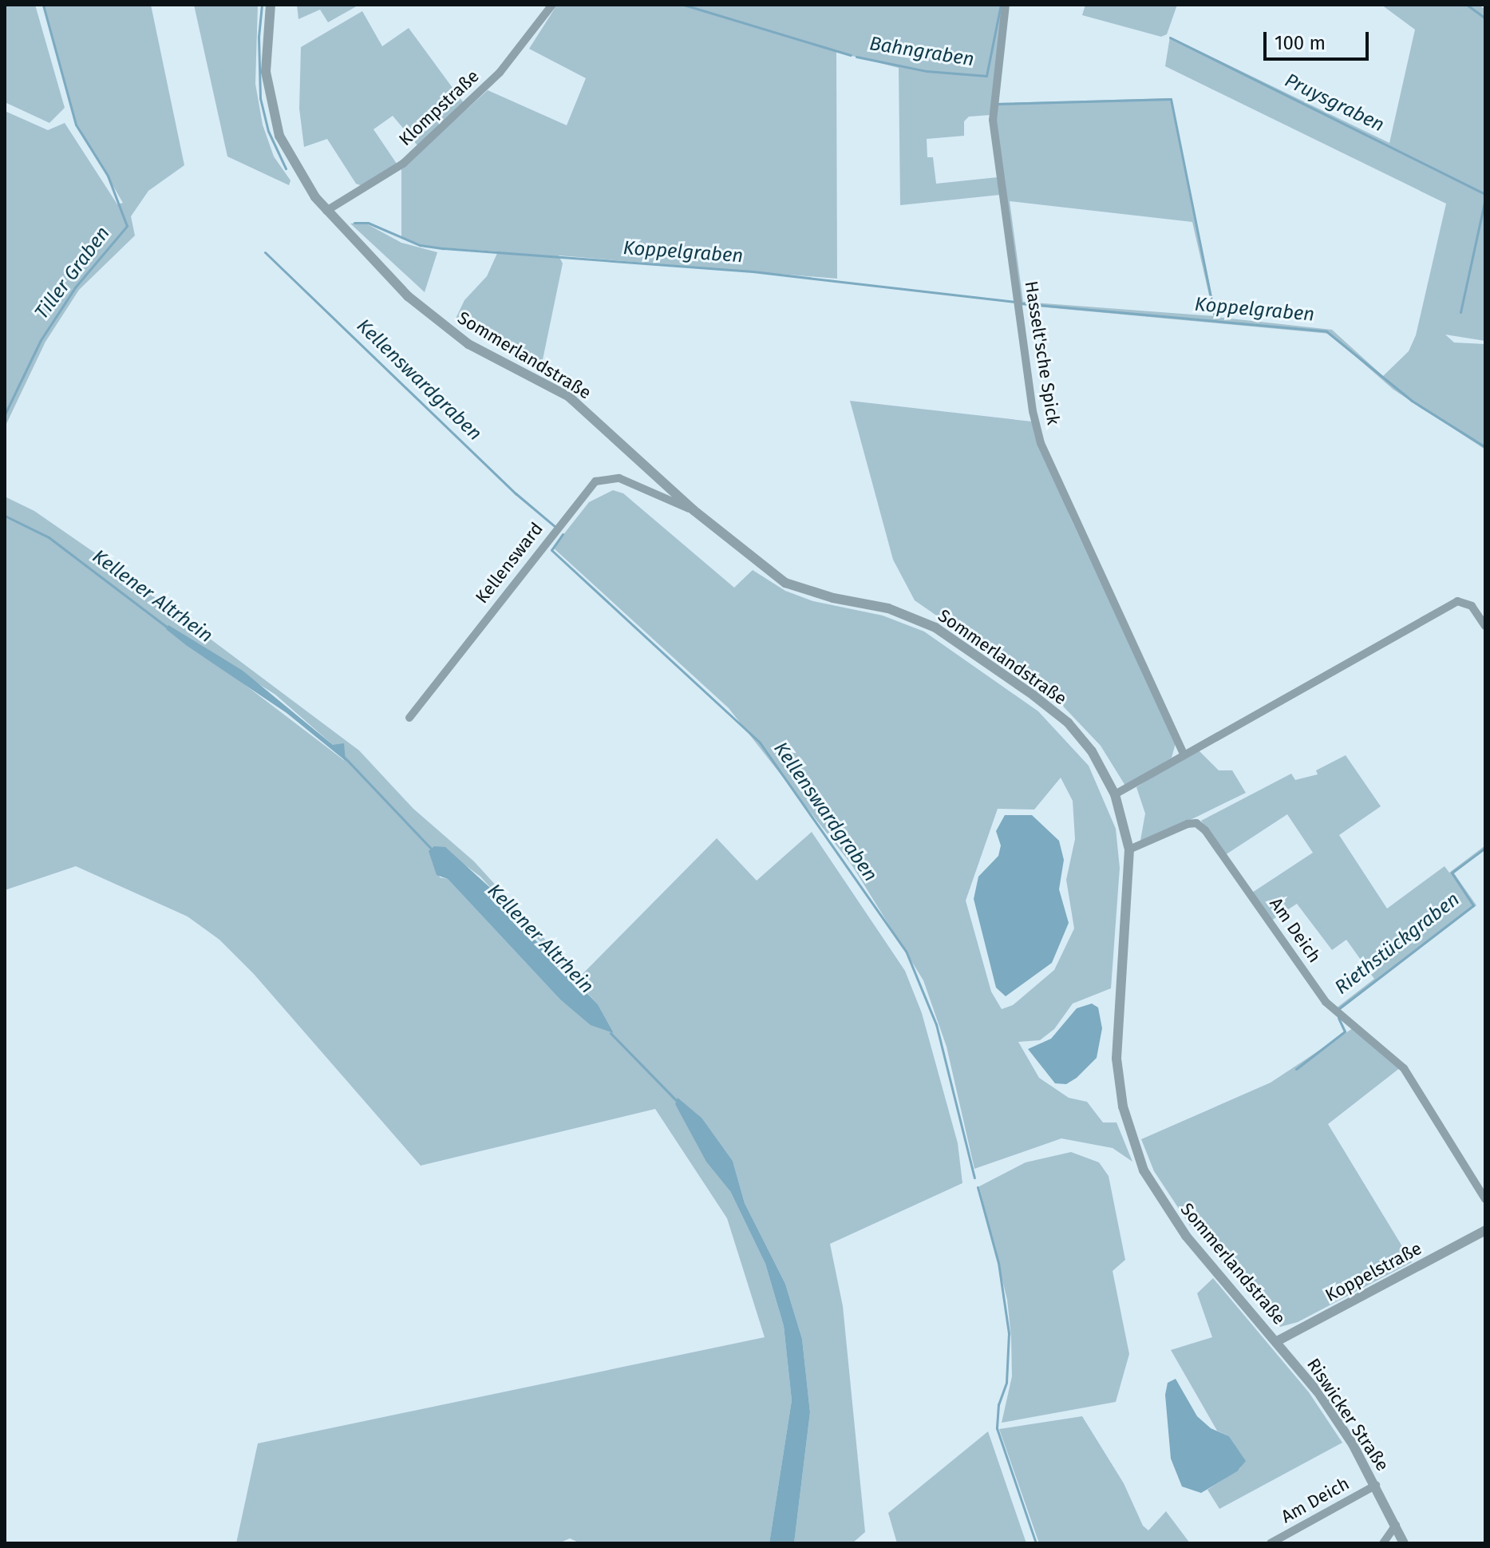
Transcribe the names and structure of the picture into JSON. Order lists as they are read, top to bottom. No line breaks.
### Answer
{"streets":{"street":["Klompstraße","Hasselt'sche Spick","Sommerlandstraße","Kellensward","Am Deich","Koppelstraße","Riswicker Straße"]},"crossings":[["Klompstraße","Sommerlandstraße"],["Sommerlandstraße","Kellensward"],["Sommerlandstraße","Am Deich"],["Sommerlandstraße","Koppelstraße"],["Sommerlandstraße","Riswicker Straße"],["Am Deich","Riswicker Straße"],["Koppelstraße","Riswicker Straße"]],"water":["Bahngraben","Pruysgraben","Koppelgraben","Tiller Graben","Kellenswardgraben","Kellener Altrhein","Riethstückgraben"],"scale_bar":"100 m"}
